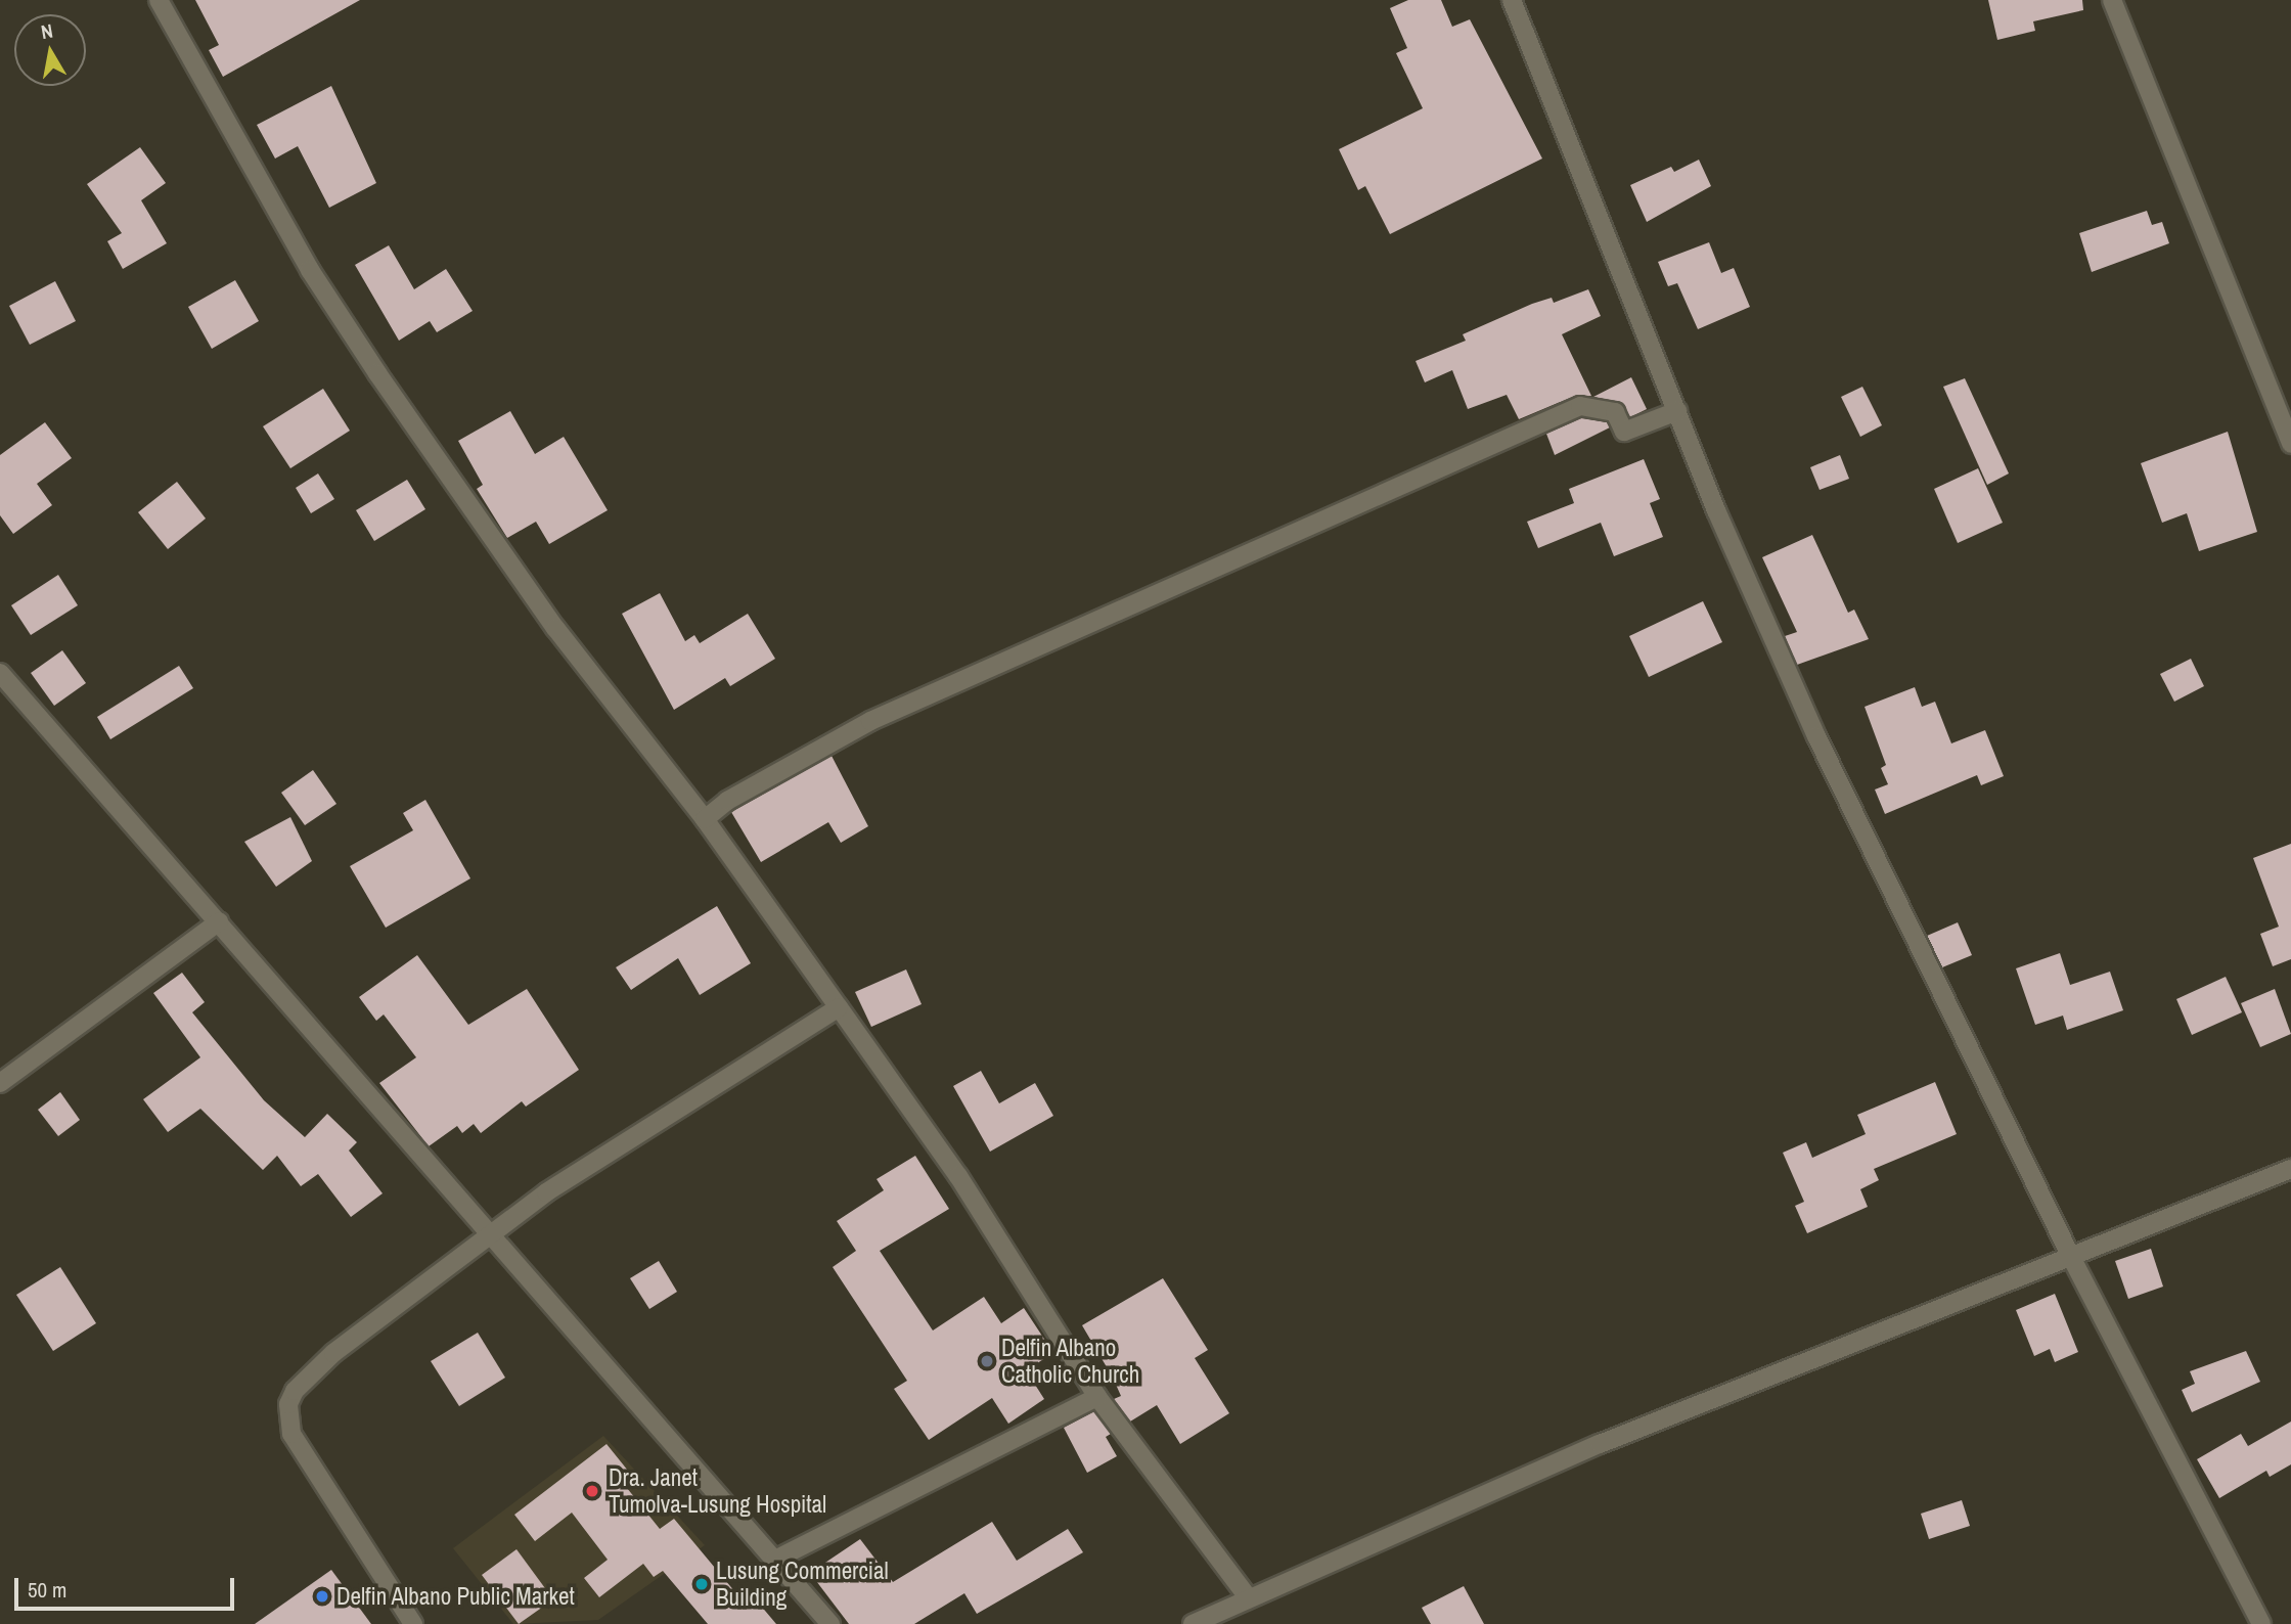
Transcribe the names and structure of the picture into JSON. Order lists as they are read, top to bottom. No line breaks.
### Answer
{"places":["Delfin Albano Catholic Church","Dra. Janet Tumolva-Lusung Hospital","Lusung Commercial Building","Delfin Albano Public Market"],"scale_bar":"50 m","north":"top"}
